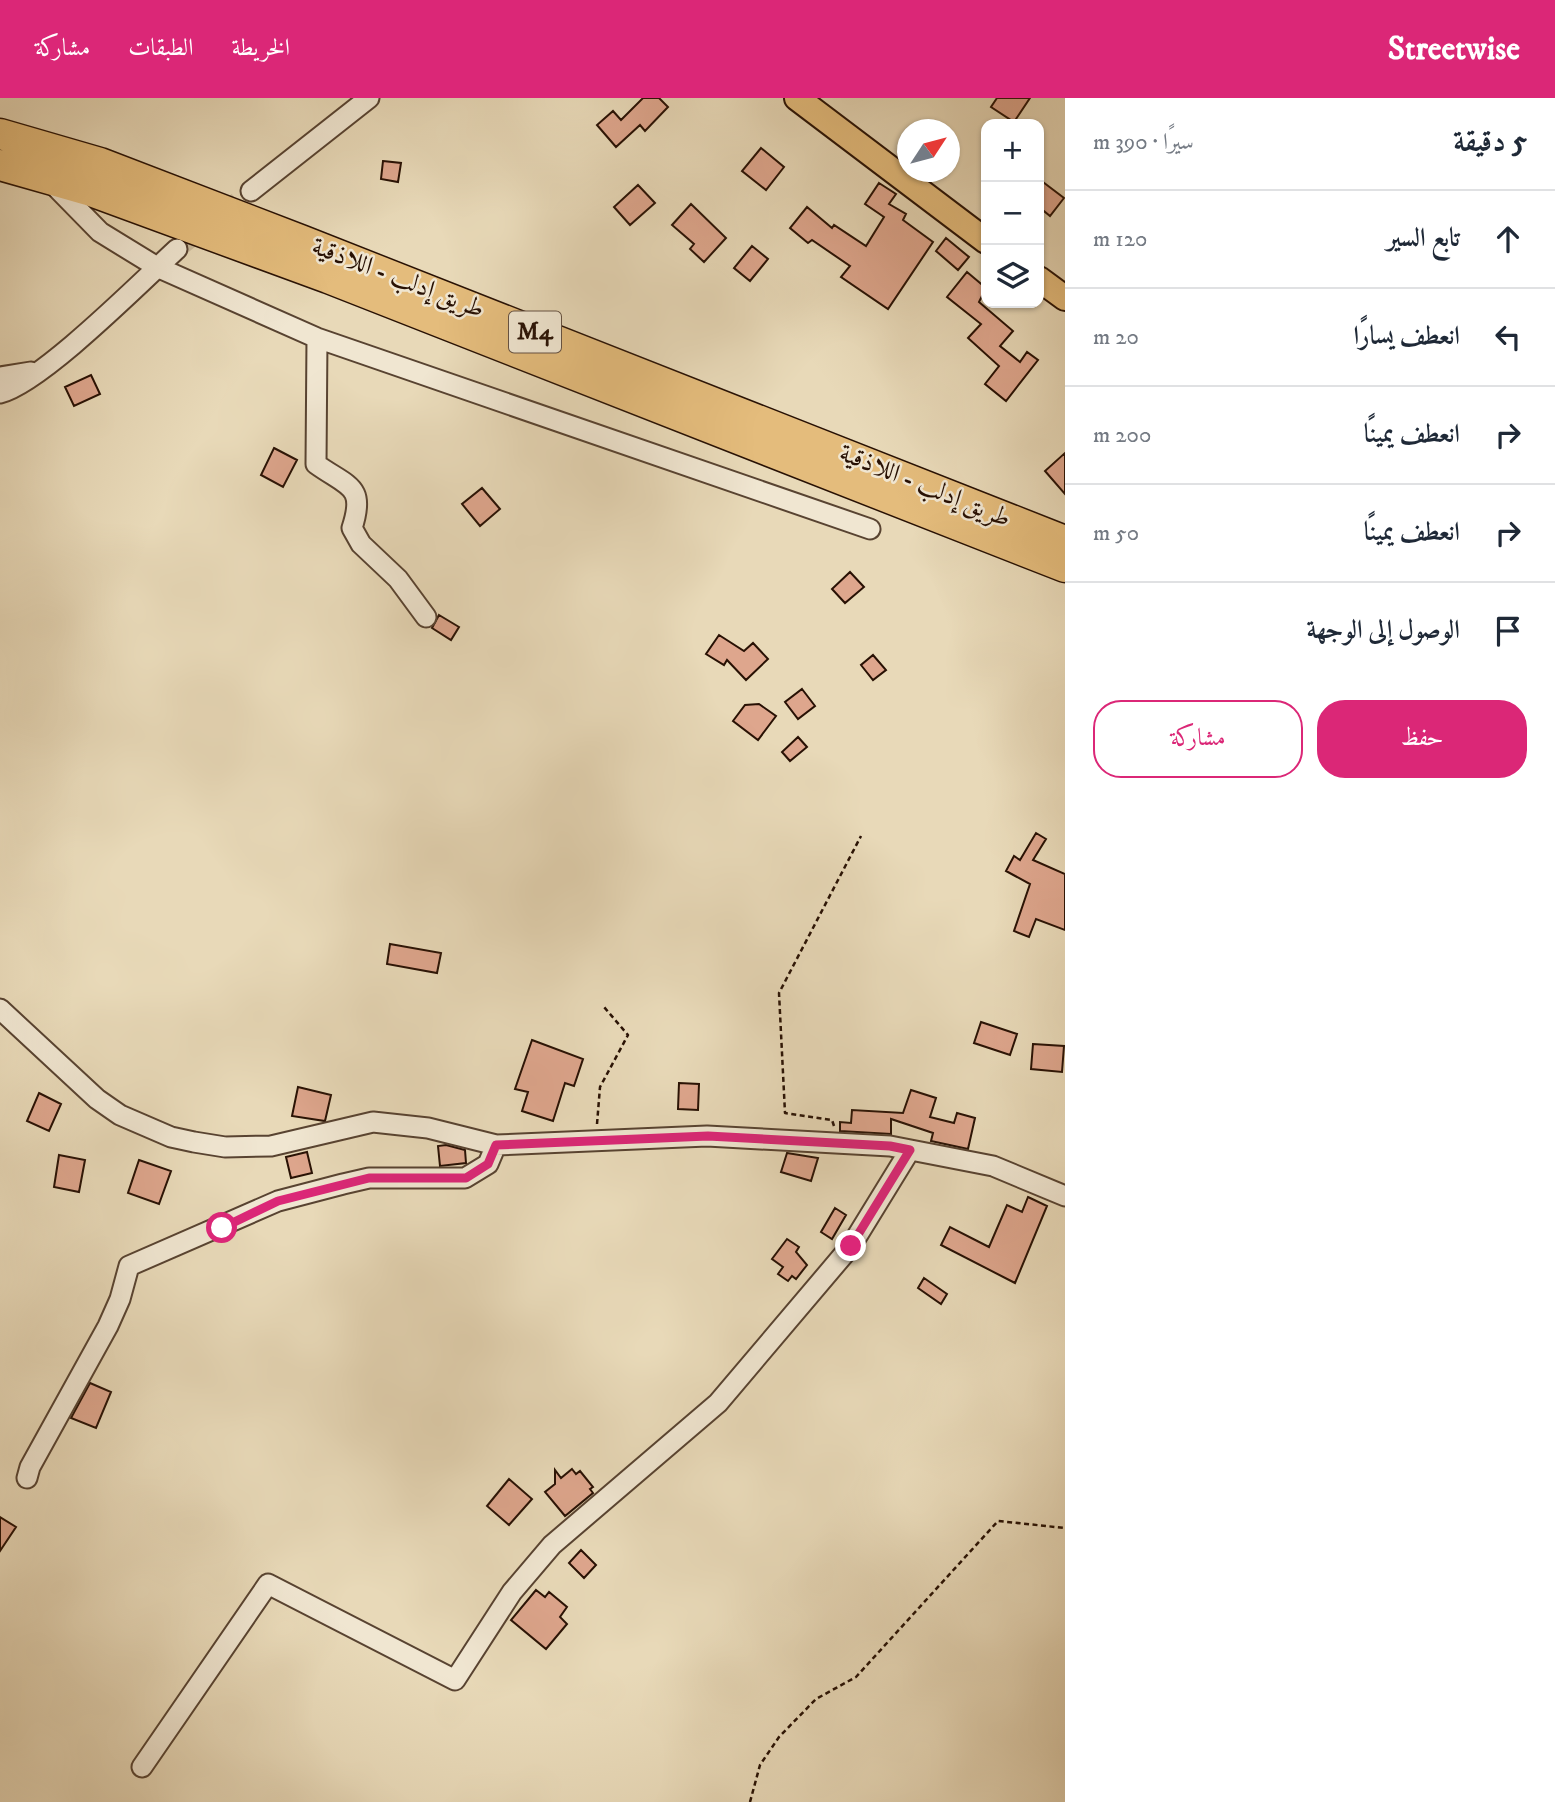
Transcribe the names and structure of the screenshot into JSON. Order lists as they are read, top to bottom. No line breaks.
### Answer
{"streets":{"highway":["طريق إدلب - اللاذقية","M4"]},"north":"top right","page":{"header":"Streetwise","nav":["الخريطة","الطبقات","مشاركة"],"heading":["5 دقيقة","سيرًا · 390 m"],"map_buttons":["+","−"],"list":[["تابع السير","120 m"],["انعطف يسارًا","20 m"],["انعطف يمينًا","200 m"],["انعطف يمينًا","50 m"],"الوصول إلى الوجهة"],"buttons":["حفظ","مشاركة"]}}
